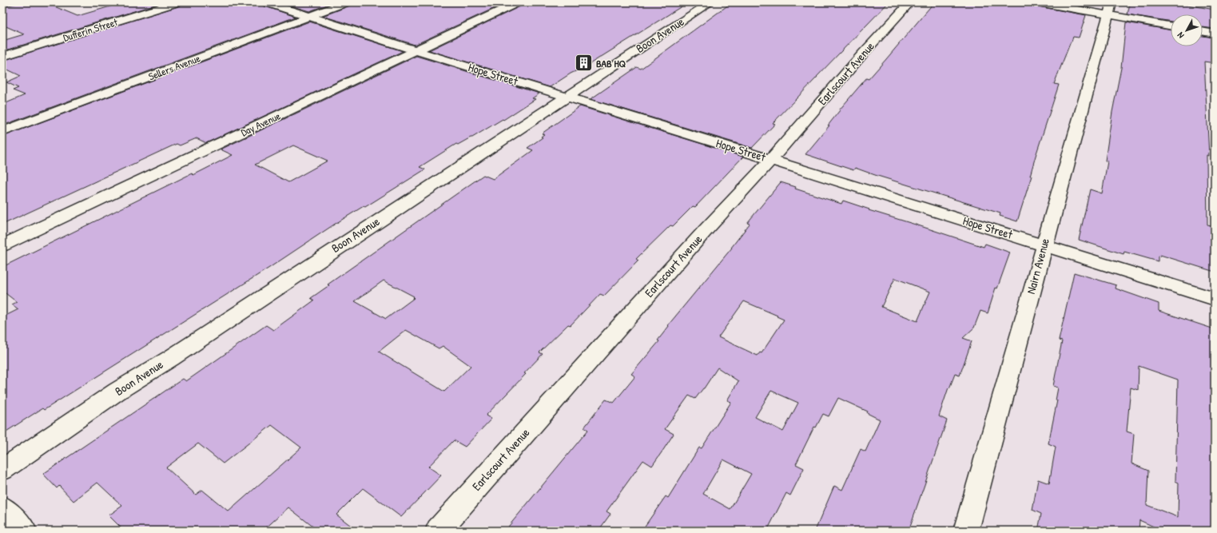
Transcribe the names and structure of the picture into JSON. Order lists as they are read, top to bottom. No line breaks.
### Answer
{"streets":{"street":["Dufferin Street","Boon Avenue","Sellers Avenue","Earlscourt Avenue","Hope Street","Day Avenue","Nairn Avenue"]},"crossings":[["Boon Avenue","Hope Street"],["Sellers Avenue","Hope Street"],["Earlscourt Avenue","Hope Street"],["Hope Street","Day Avenue"],["Hope Street","Nairn Avenue"]],"places":{"building":["BAB HQ"]},"north":"bottom left"}
